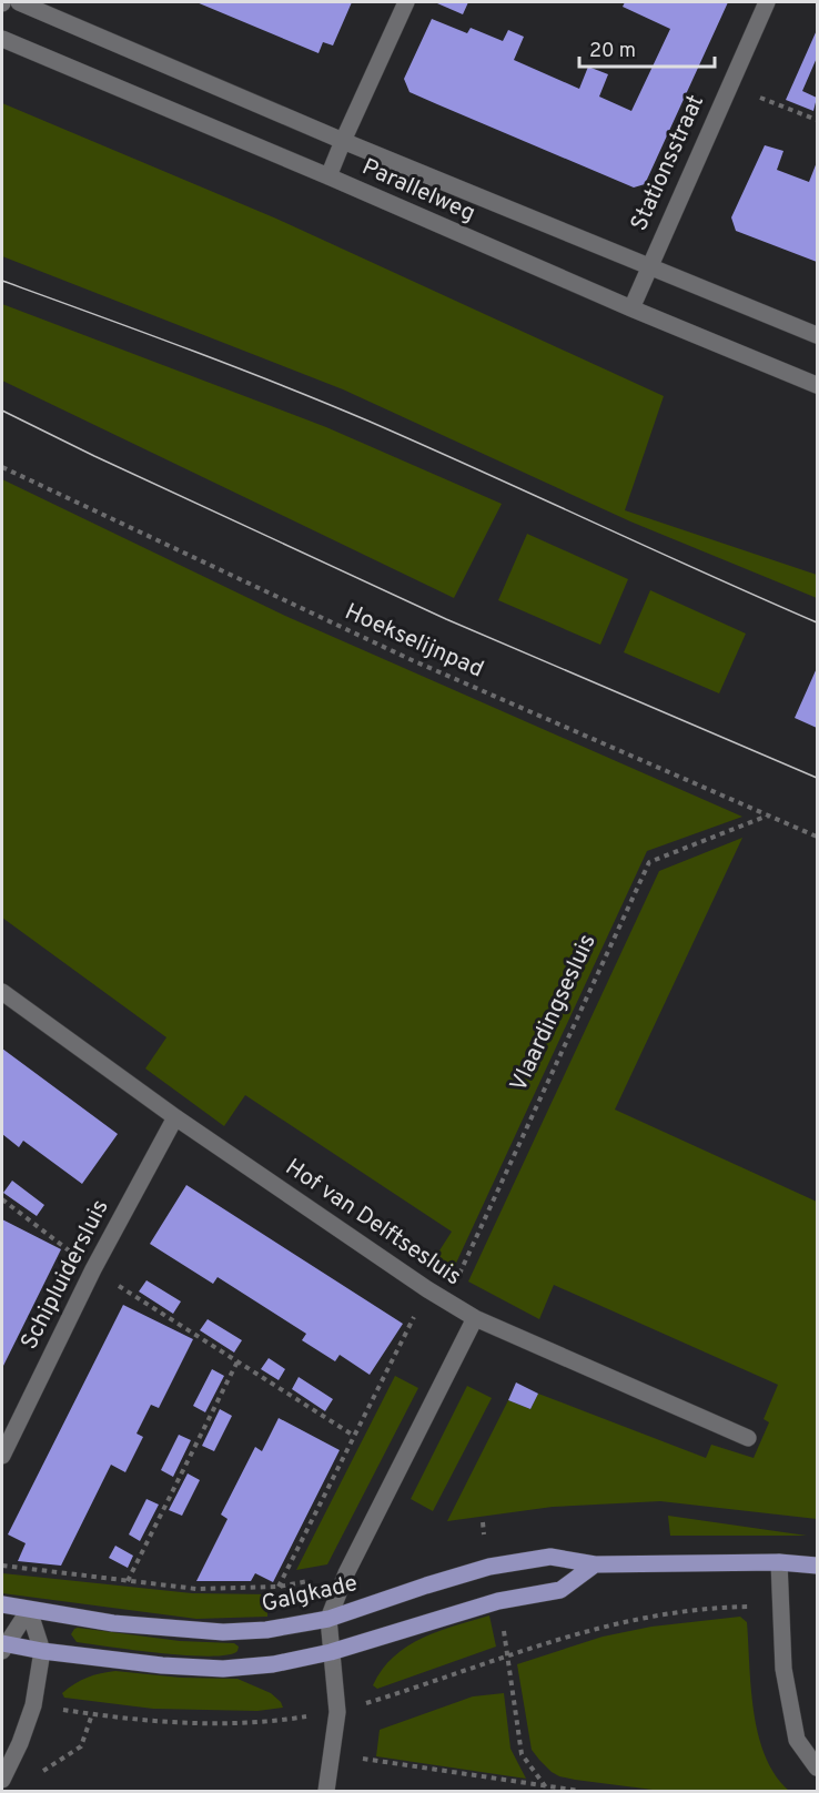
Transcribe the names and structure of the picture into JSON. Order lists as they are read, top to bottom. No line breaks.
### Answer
{"streets":{"main road":["Galgkade"],"street":["Stationsstraat","Parallelweg","Hof van Delftsesluis","Schipluidersluis"],"path":["Hoekselijnpad","Vlaardingsesluis"]},"crossings":[["Stationsstraat","Parallelweg"],["Hoekselijnpad","Vlaardingsesluis"],["Vlaardingsesluis","Hof van Delftsesluis"],["Hof van Delftsesluis","Schipluidersluis"]],"scale_bar":"20 m"}
